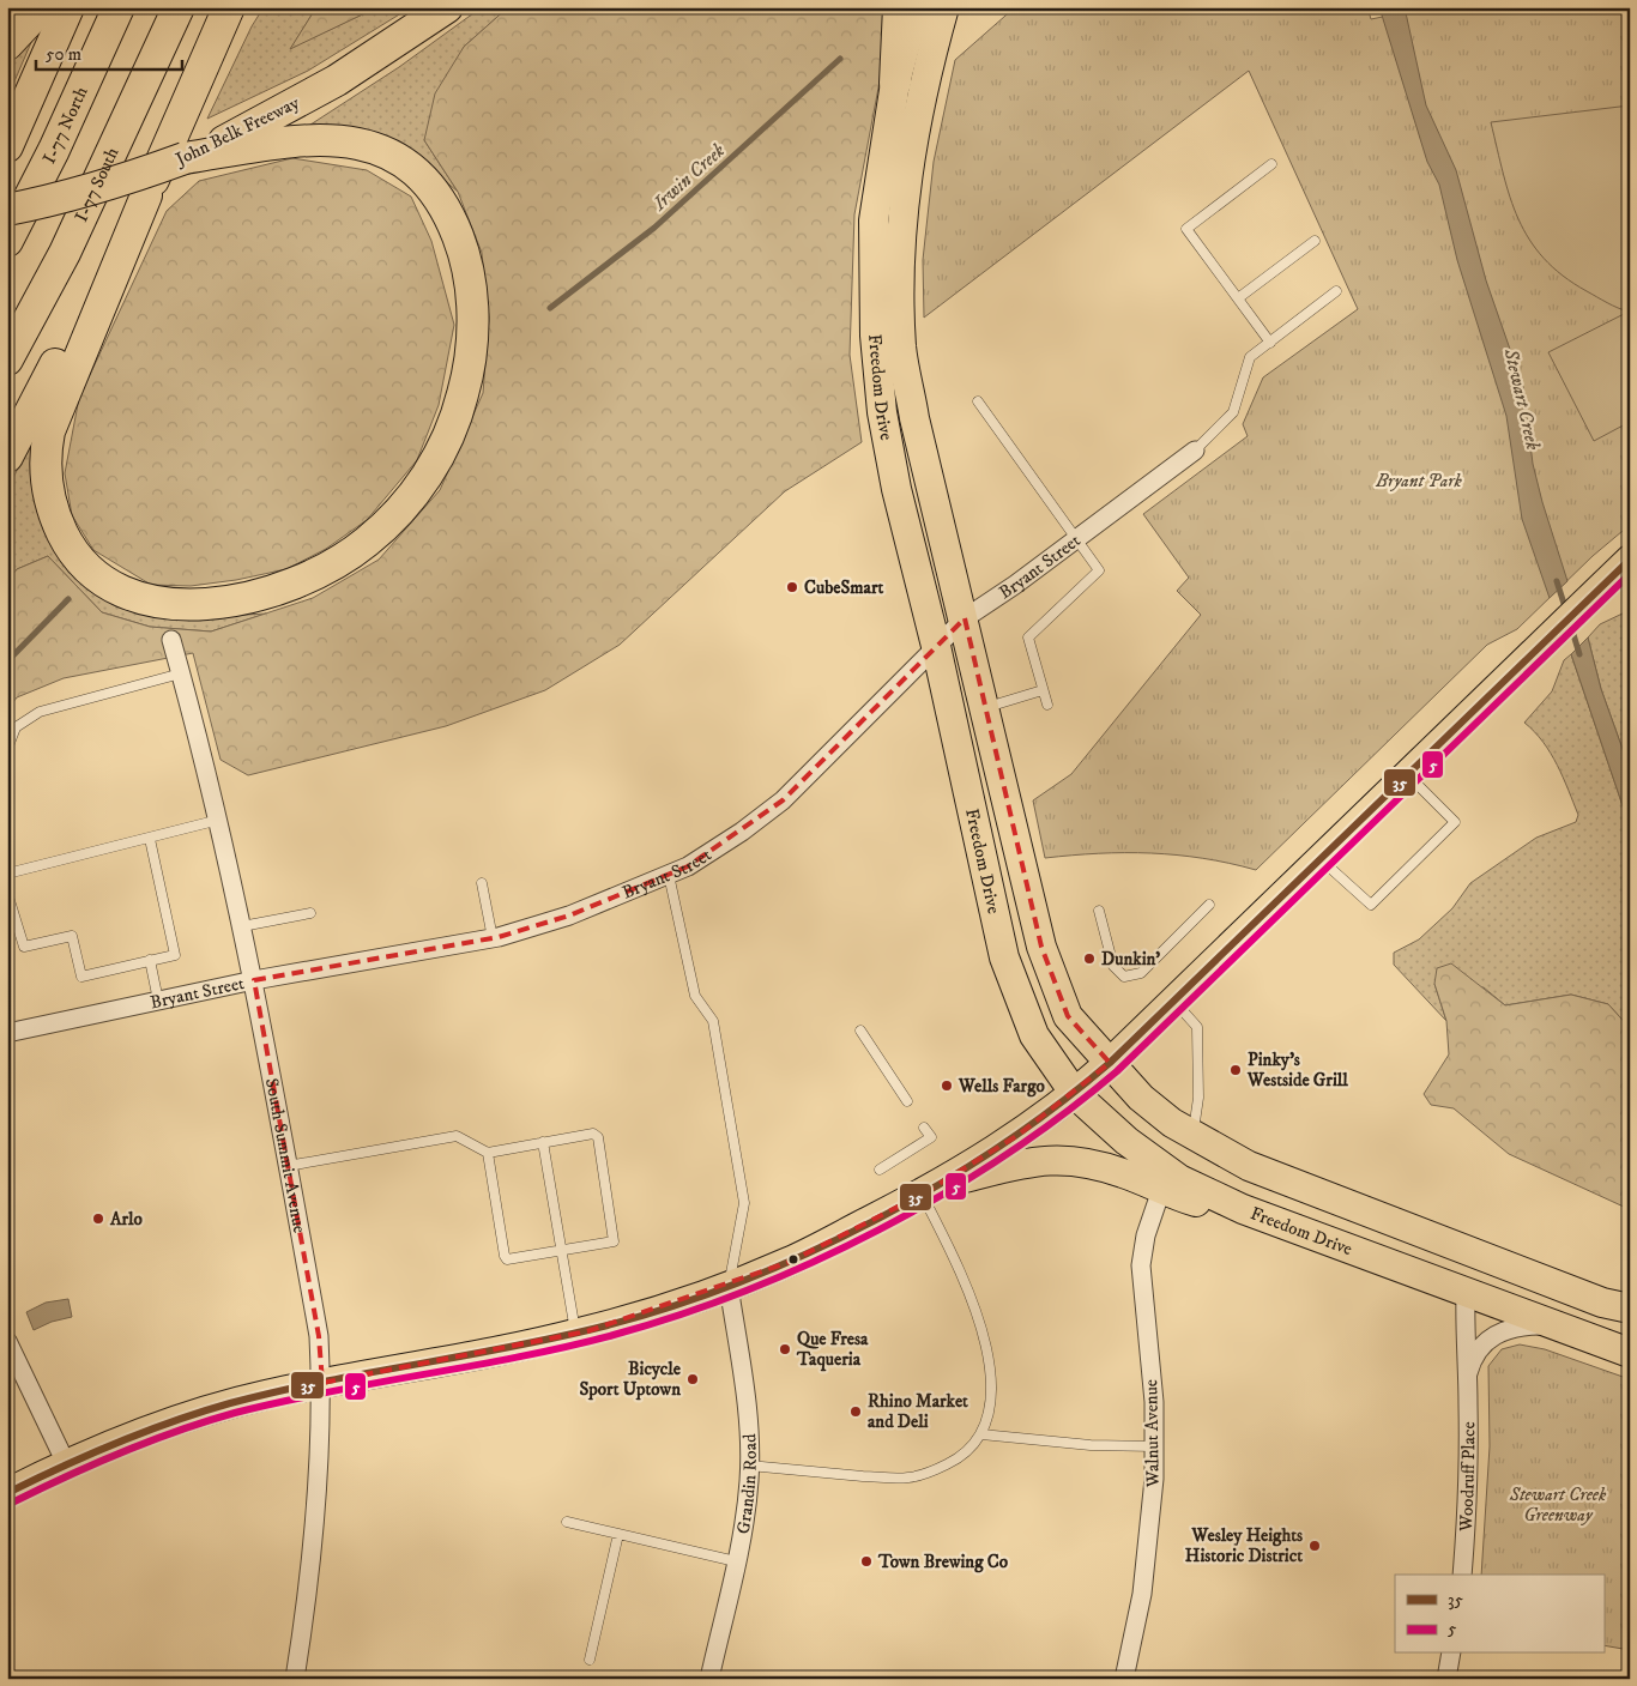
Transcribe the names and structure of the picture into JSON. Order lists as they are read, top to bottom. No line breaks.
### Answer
{"streets":{"highway":["I-77 North","John Belk Freeway","I-77 South"],"main road":["Freedom Drive"],"street":["Bryant Street","South Summit Avenue","Walnut Avenue","Woodruff Place","Grandin Road"]},"crossings":[["Freedom Drive","Bryant Street"],["Freedom Drive","Woodruff Place"],["Bryant Street","South Summit Avenue"]],"water":["Irwin Creek","Stewart Creek"],"parks":["Bryant Park","Stewart Creek Greenway"],"places":["CubeSmart","Dunkin'","Pinky's Westside Grill","Wells Fargo","Arlo","Que Fresa Taqueria","Bicycle Sport Uptown","Rhino Market and Deli","Wesley Heights Historic District","Town Brewing Co"],"lines":["transit line 35","transit line 5"],"legend":["35","5"],"scale_bar":"50 m"}
